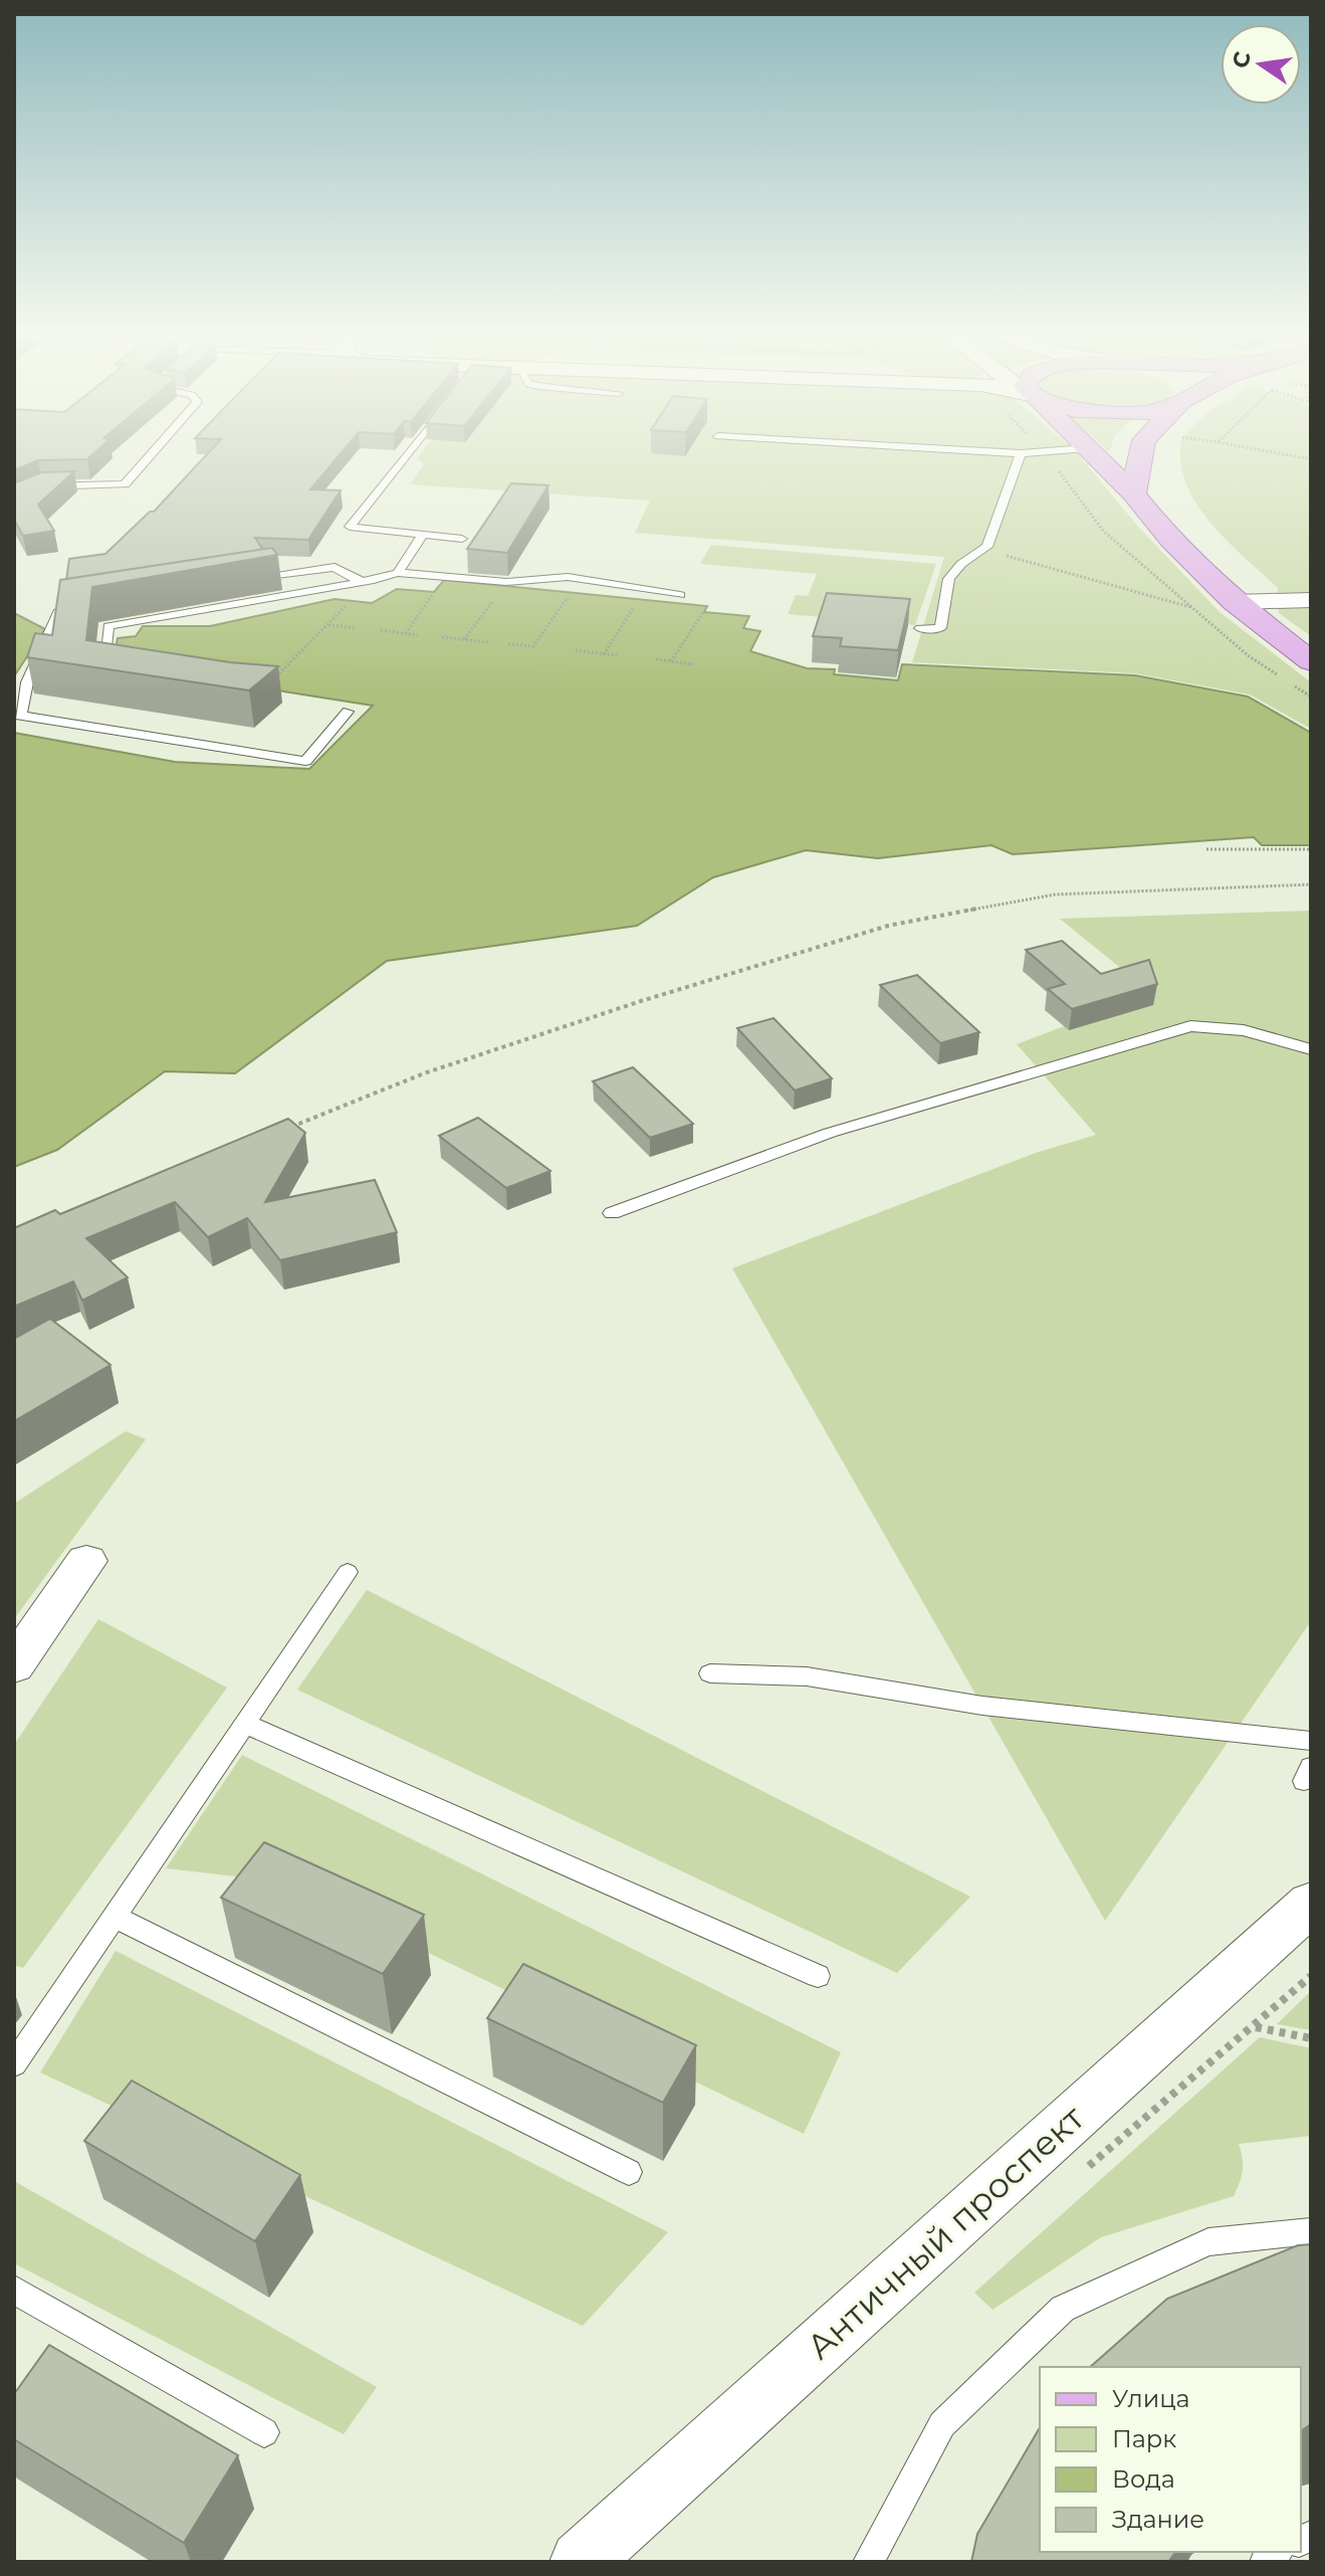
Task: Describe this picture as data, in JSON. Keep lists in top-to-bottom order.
{
  "streets": {
    "street": ["Античный проспект"]
  },
  "legend": [
    "Улица",
    "Парк",
    "Вода",
    "Здание"
  ],
  "north": "left"
}
